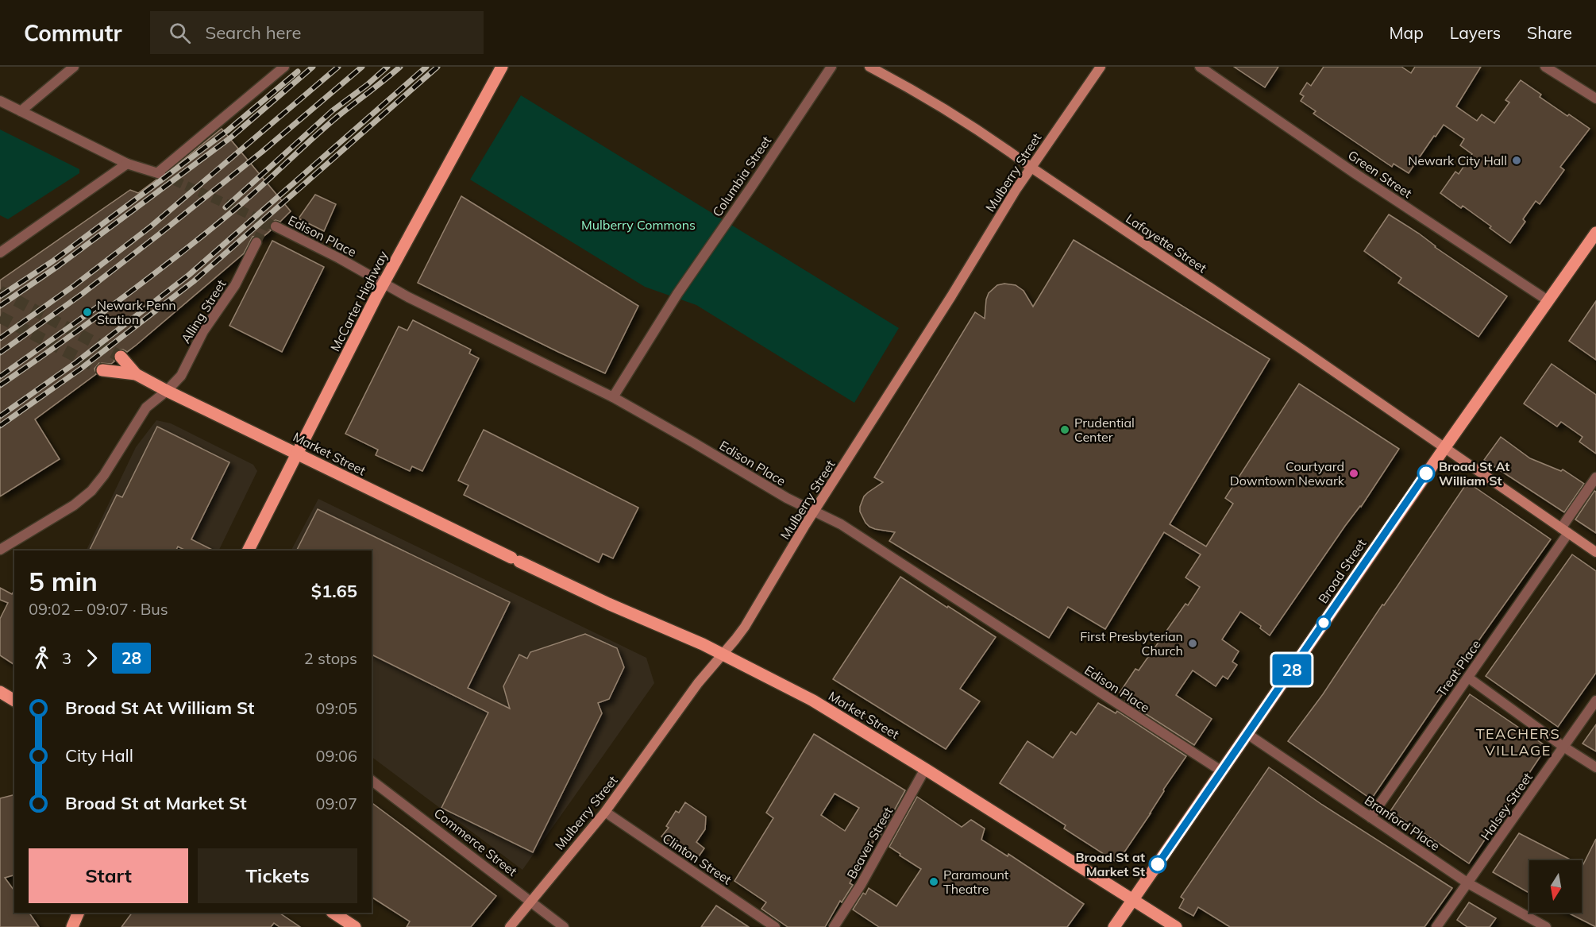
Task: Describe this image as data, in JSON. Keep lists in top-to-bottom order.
{
  "streets": {
    "main road": ["McCarter Highway", "Market Street", "Broad Street"],
    "street": [
      "Mulberry Street",
      "Green Street",
      "Columbia Street",
      "Edison Place",
      "Lafayette Street",
      "Alling Street",
      "Treat Place",
      "Halsey Street",
      "Branford Place",
      "Commerce Street",
      "Beaver Street",
      "Clinton Street"
    ]
  },
  "crossings": [
    ["Mulberry Street", "Edison Place"],
    ["Mulberry Street", "Lafayette Street"],
    ["Mulberry Street", "Market Street"],
    ["Mulberry Street", "Commerce Street"],
    ["Mulberry Street", "Clinton Street"],
    ["Green Street", "Broad Street"],
    ["Columbia Street", "Edison Place"],
    ["Edison Place", "McCarter Highway"],
    ["Edison Place", "Broad Street"],
    ["Lafayette Street", "Broad Street"],
    ["Lafayette Street", "Treat Place"],
    ["McCarter Highway", "Market Street"],
    ["Alling Street", "Market Street"],
    ["Market Street", "Broad Street"],
    ["Market Street", "Beaver Street"],
    ["Broad Street", "Branford Place"],
    ["Treat Place", "Branford Place"],
    ["Halsey Street", "Branford Place"]
  ],
  "districts": ["TEACHERS VILLAGE"],
  "parks": ["Mulberry Commons"],
  "places": [
    "Newark City Hall",
    "Newark Penn Station",
    "Prudential Center",
    "Courtyard Downtown Newark",
    "Broad St At William St",
    "First Presbyterian Church",
    "Broad St at Market St",
    "Paramount Theatre"
  ],
  "lines": ["bus line 28"],
  "north": "bottom",
  "page": {
    "header": "Commutr",
    "search": "Search here",
    "nav": ["Map", "Layers", "Share"],
    "on_map": "28",
    "heading": ["5 min", "09:02 – 09:07 · Bus", "$1.65"],
    "legs": ["3", "28", "2 stops"],
    "list": [
      {
        "name": "Broad St At William St",
        "value": "09:05"
      },
      {
        "name": "City Hall",
        "value": "09:06"
      },
      {
        "name": "Broad St at Market St",
        "value": "09:07"
      }
    ],
    "buttons": ["Start", "Tickets"]
  }
}
